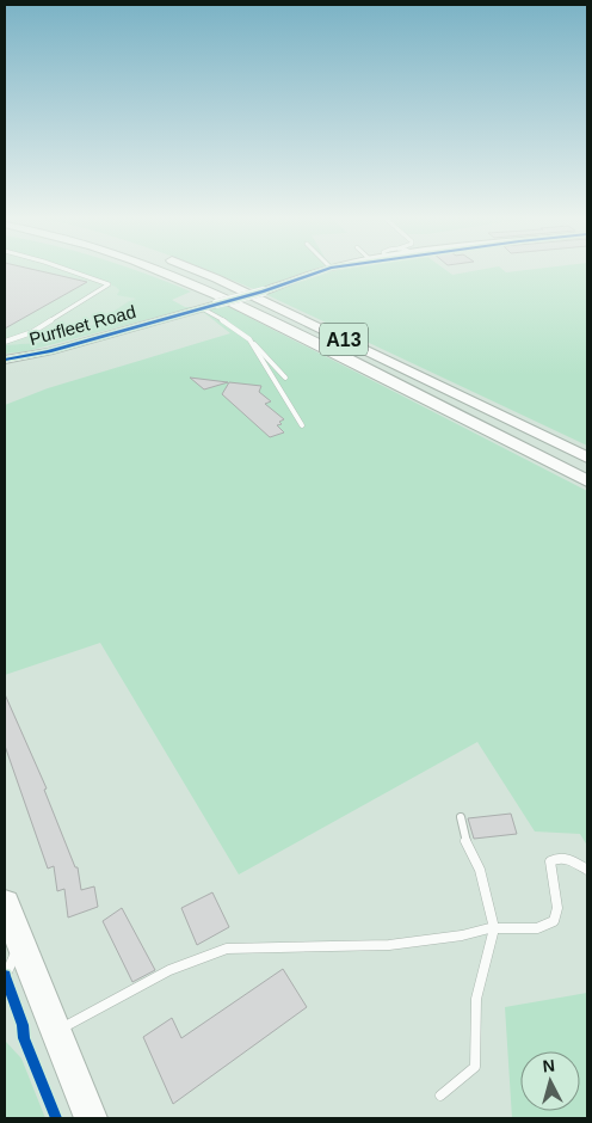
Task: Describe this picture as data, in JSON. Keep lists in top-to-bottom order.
{
  "streets": {
    "main road": ["A13"],
    "street": ["Purfleet Road"]
  },
  "north": "top"
}
